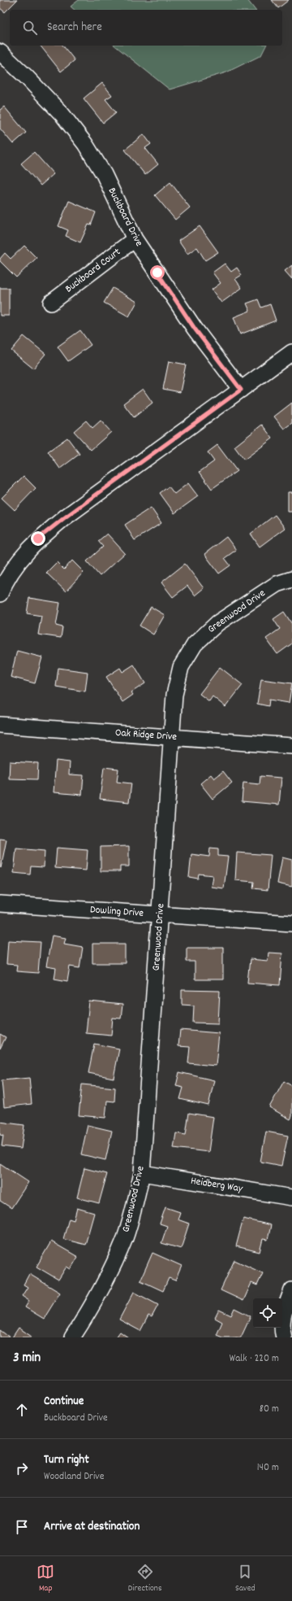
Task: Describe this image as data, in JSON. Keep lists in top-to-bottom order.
{
  "streets": {
    "street": [
      "Buckboard Drive",
      "Buckboard Court",
      "Greenwood Drive",
      "Oak Ridge Drive",
      "Dowling Drive",
      "Heidberg Way"
    ]
  },
  "crossings": [
    ["Buckboard Drive", "Buckboard Court"],
    ["Greenwood Drive", "Oak Ridge Drive"],
    ["Greenwood Drive", "Dowling Drive"],
    ["Greenwood Drive", "Heidberg Way"]
  ],
  "page": {
    "search": "Search here",
    "heading": ["3 min", "Walk · 220 m"],
    "list": [
      ["Continue", "Buckboard Drive", "80 m"],
      ["Turn right", "Woodland Drive", "140 m"],
      "Arrive at destination"
    ],
    "nav": ["Map", "Directions", "Saved"]
  }
}
